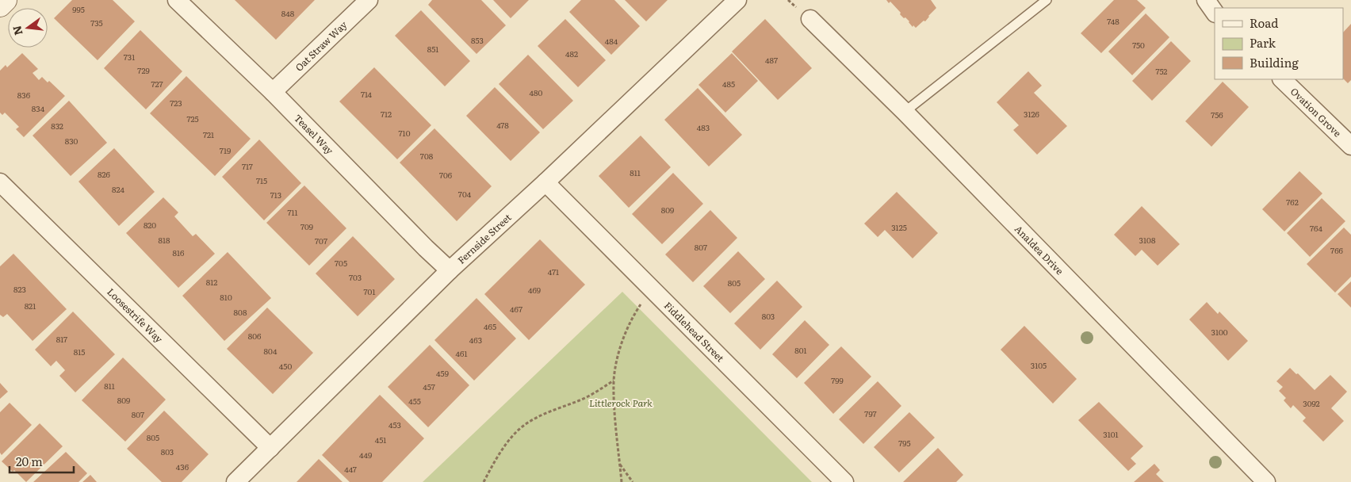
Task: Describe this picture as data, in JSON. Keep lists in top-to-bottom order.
{
  "streets": {
    "street": [
      "Oat Straw Way",
      "Ovation Grove",
      "Teasel Way",
      "Fernside Street",
      "Analdea Drive",
      "Loosestrife Way",
      "Fiddlehead Street"
    ]
  },
  "crossings": [
    ["Oat Straw Way", "Teasel Way"],
    ["Teasel Way", "Fernside Street"],
    ["Fernside Street", "Loosestrife Way"],
    ["Fernside Street", "Fiddlehead Street"]
  ],
  "parks": ["Littlerock Park"],
  "house_numbers": [
    "995",
    "848",
    "748",
    "735",
    "853",
    "484",
    "750",
    "851",
    "482",
    "731",
    "487",
    "729",
    "752",
    "727",
    "485",
    "480",
    "714",
    "836",
    "723",
    "834",
    "712",
    "3126",
    "756",
    "725",
    "478",
    "832",
    "483",
    "710",
    "721",
    "830",
    "719",
    "708",
    "717",
    "811",
    "826",
    "706",
    "715",
    "824",
    "704",
    "713",
    "762",
    "809",
    "711",
    "820",
    "709",
    "3125",
    "764",
    "818",
    "3108",
    "707",
    "807",
    "766",
    "816",
    "705",
    "471",
    "703",
    "812",
    "805",
    "823",
    "469",
    "701",
    "810",
    "821",
    "467",
    "808",
    "803",
    "465",
    "3100",
    "806",
    "817",
    "463",
    "801",
    "804",
    "815",
    "461",
    "3105",
    "450",
    "459",
    "799",
    "811",
    "457",
    "809",
    "455",
    "3092",
    "797",
    "807",
    "453",
    "3101",
    "805",
    "451",
    "795",
    "803",
    "449",
    "436",
    "447"
  ],
  "legend": ["Road", "Park", "Building"],
  "scale_bar": "20 m",
  "north": "left"
}
